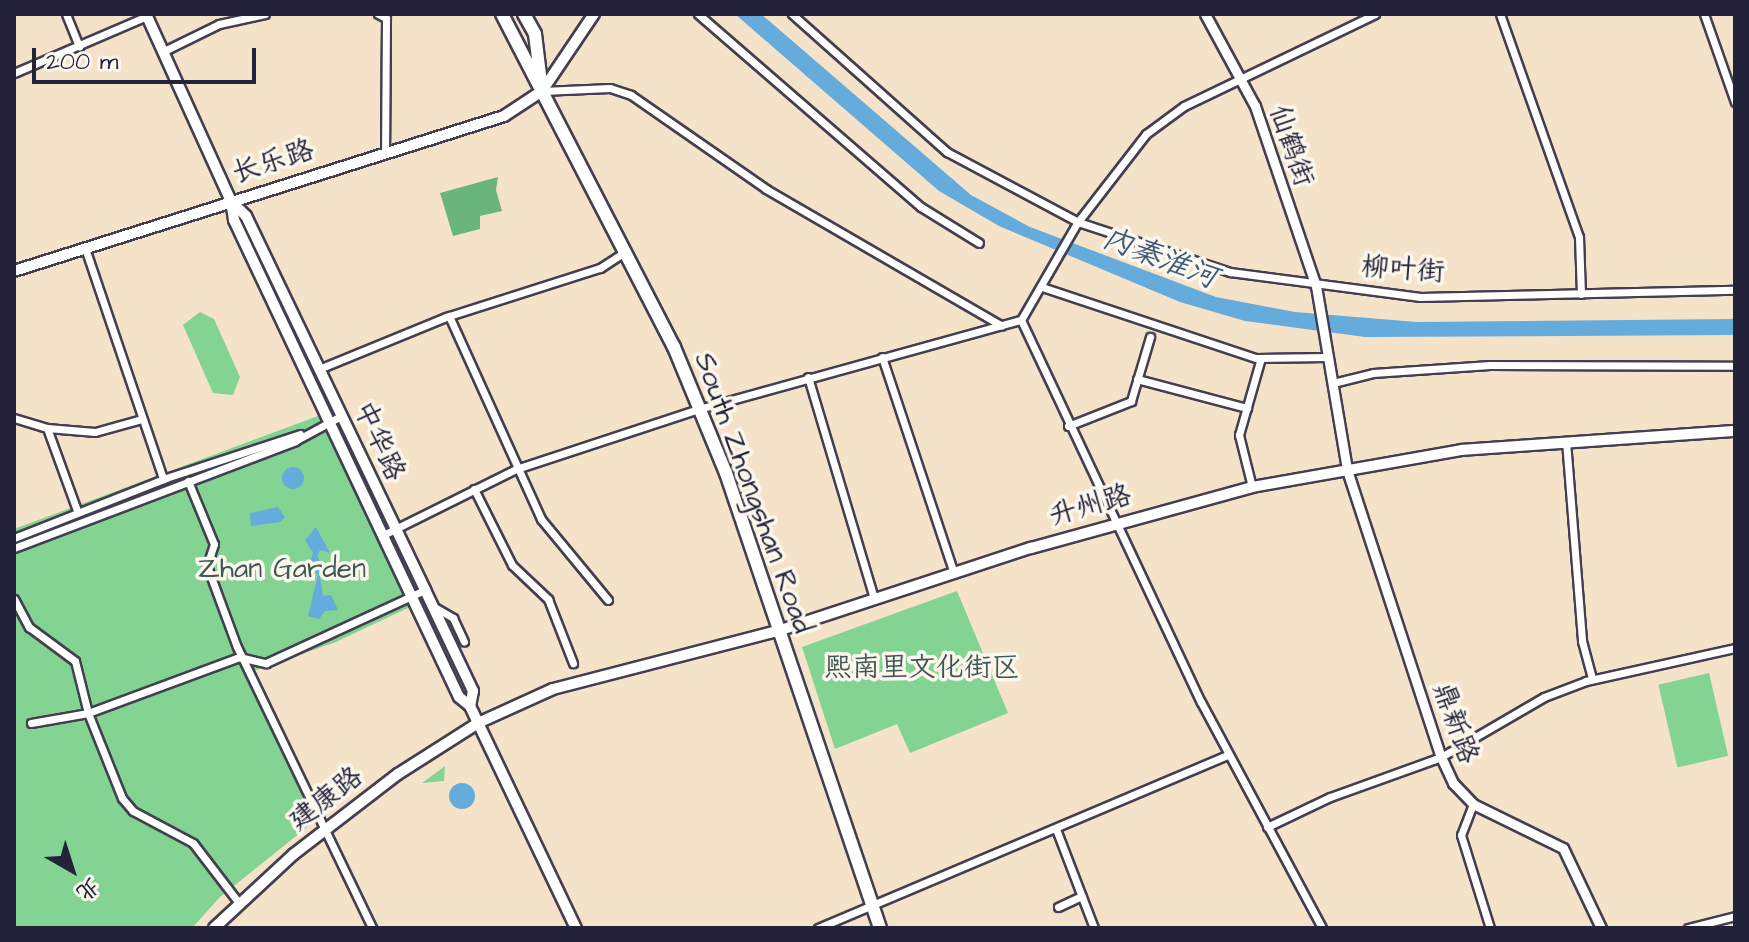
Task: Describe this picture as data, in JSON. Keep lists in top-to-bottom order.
{
  "streets": {
    "main road": [
      "长乐路",
      "中华路",
      "South Zhongshan Road",
      "升州路",
      "建康路"
    ],
    "street": ["仙鹤街", "柳叶街", "鼎新路"]
  },
  "crossings": [
    ["仙鹤街", "柳叶街"],
    ["长乐路", "中华路"],
    ["长乐路", "South Zhongshan Road"],
    ["中华路", "升州路"],
    ["中华路", "建康路"],
    ["South Zhongshan Road", "升州路"],
    ["升州路", "鼎新路"],
    ["升州路", "建康路"]
  ],
  "water": ["内秦淮河"],
  "parks": ["Zhan Garden", "熙南里文化街区"],
  "scale_bar": "200 m",
  "north": "bottom right"
}
